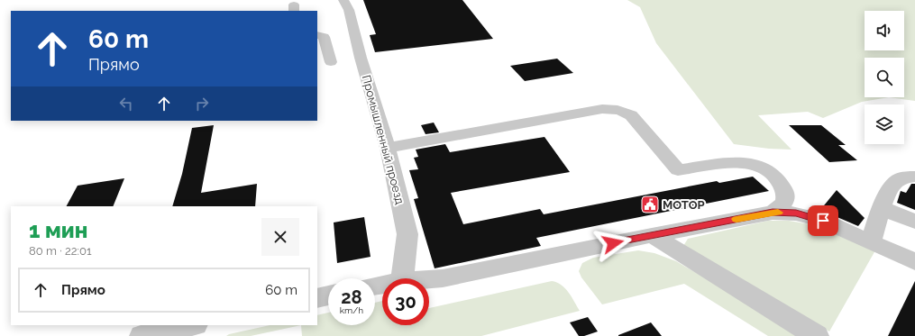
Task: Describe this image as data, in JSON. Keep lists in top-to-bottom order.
{
  "streets": {
    "street": ["Промышленный проезд"]
  },
  "places": {
    "public building": ["МОТОР"]
  },
  "page": {
    "turn": ["60 m", "Прямо"],
    "heading": ["1 мин", "80 m · 22:01"],
    "list": [
      {
        "name": "Прямо",
        "value": "60 m"
      }
    ],
    "speed": "28 km/h",
    "limit": "30"
  }
}
